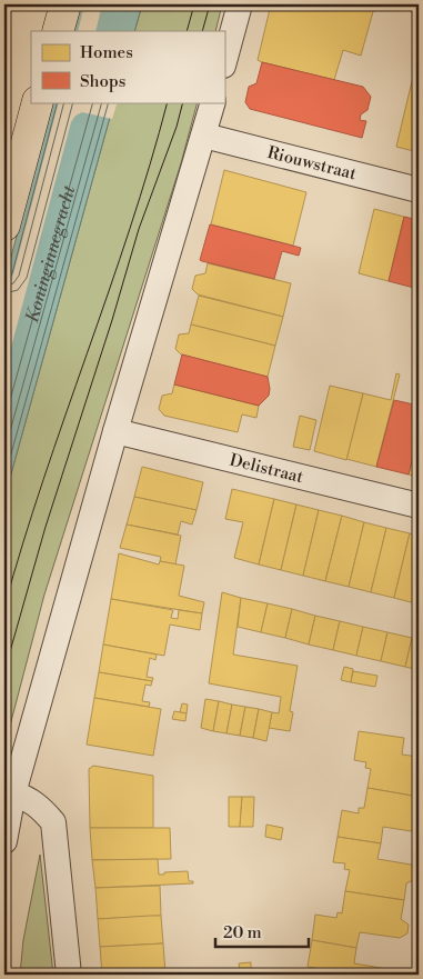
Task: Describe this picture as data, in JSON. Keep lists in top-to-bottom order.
{
  "streets": {
    "street": ["Riouwstraat", "Delistraat"]
  },
  "water": ["Koninginnegracht"],
  "legend": ["Homes", "Shops"],
  "scale_bar": "20 m"
}
